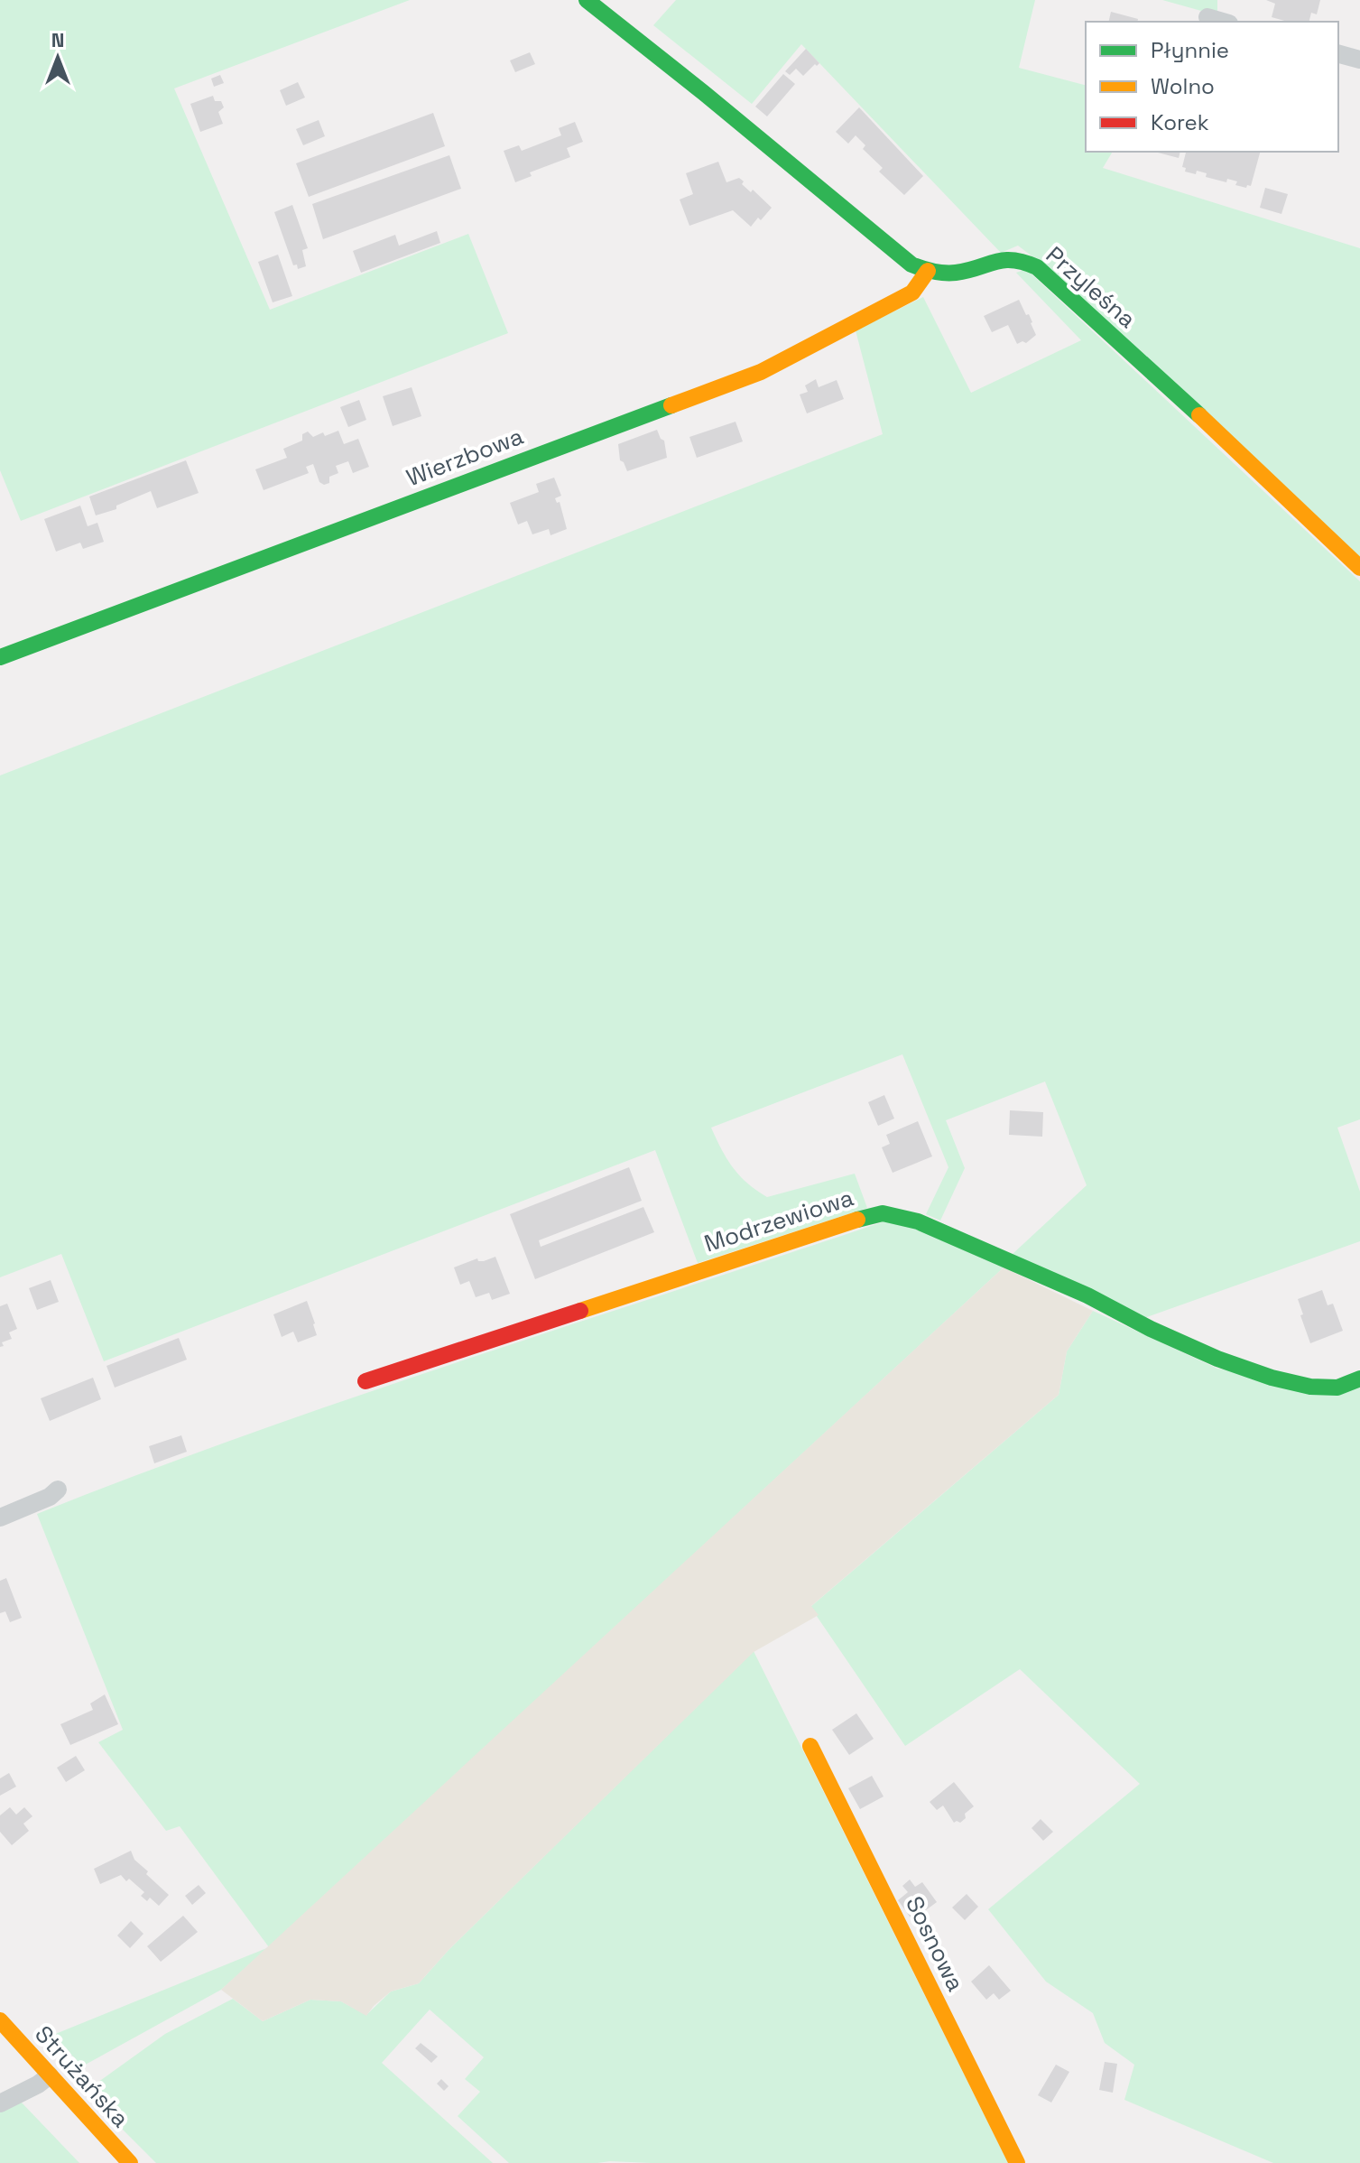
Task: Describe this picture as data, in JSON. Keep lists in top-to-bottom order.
{
  "streets": {
    "street": [
      "Przyleśna",
      "Wierzbowa",
      "Modrzewiowa",
      "Sosnowa",
      "Strużańska"
    ]
  },
  "crossings": [
    ["Przyleśna", "Wierzbowa"]
  ],
  "legend": ["Płynnie", "Wolno", "Korek"],
  "north": "top"
}
